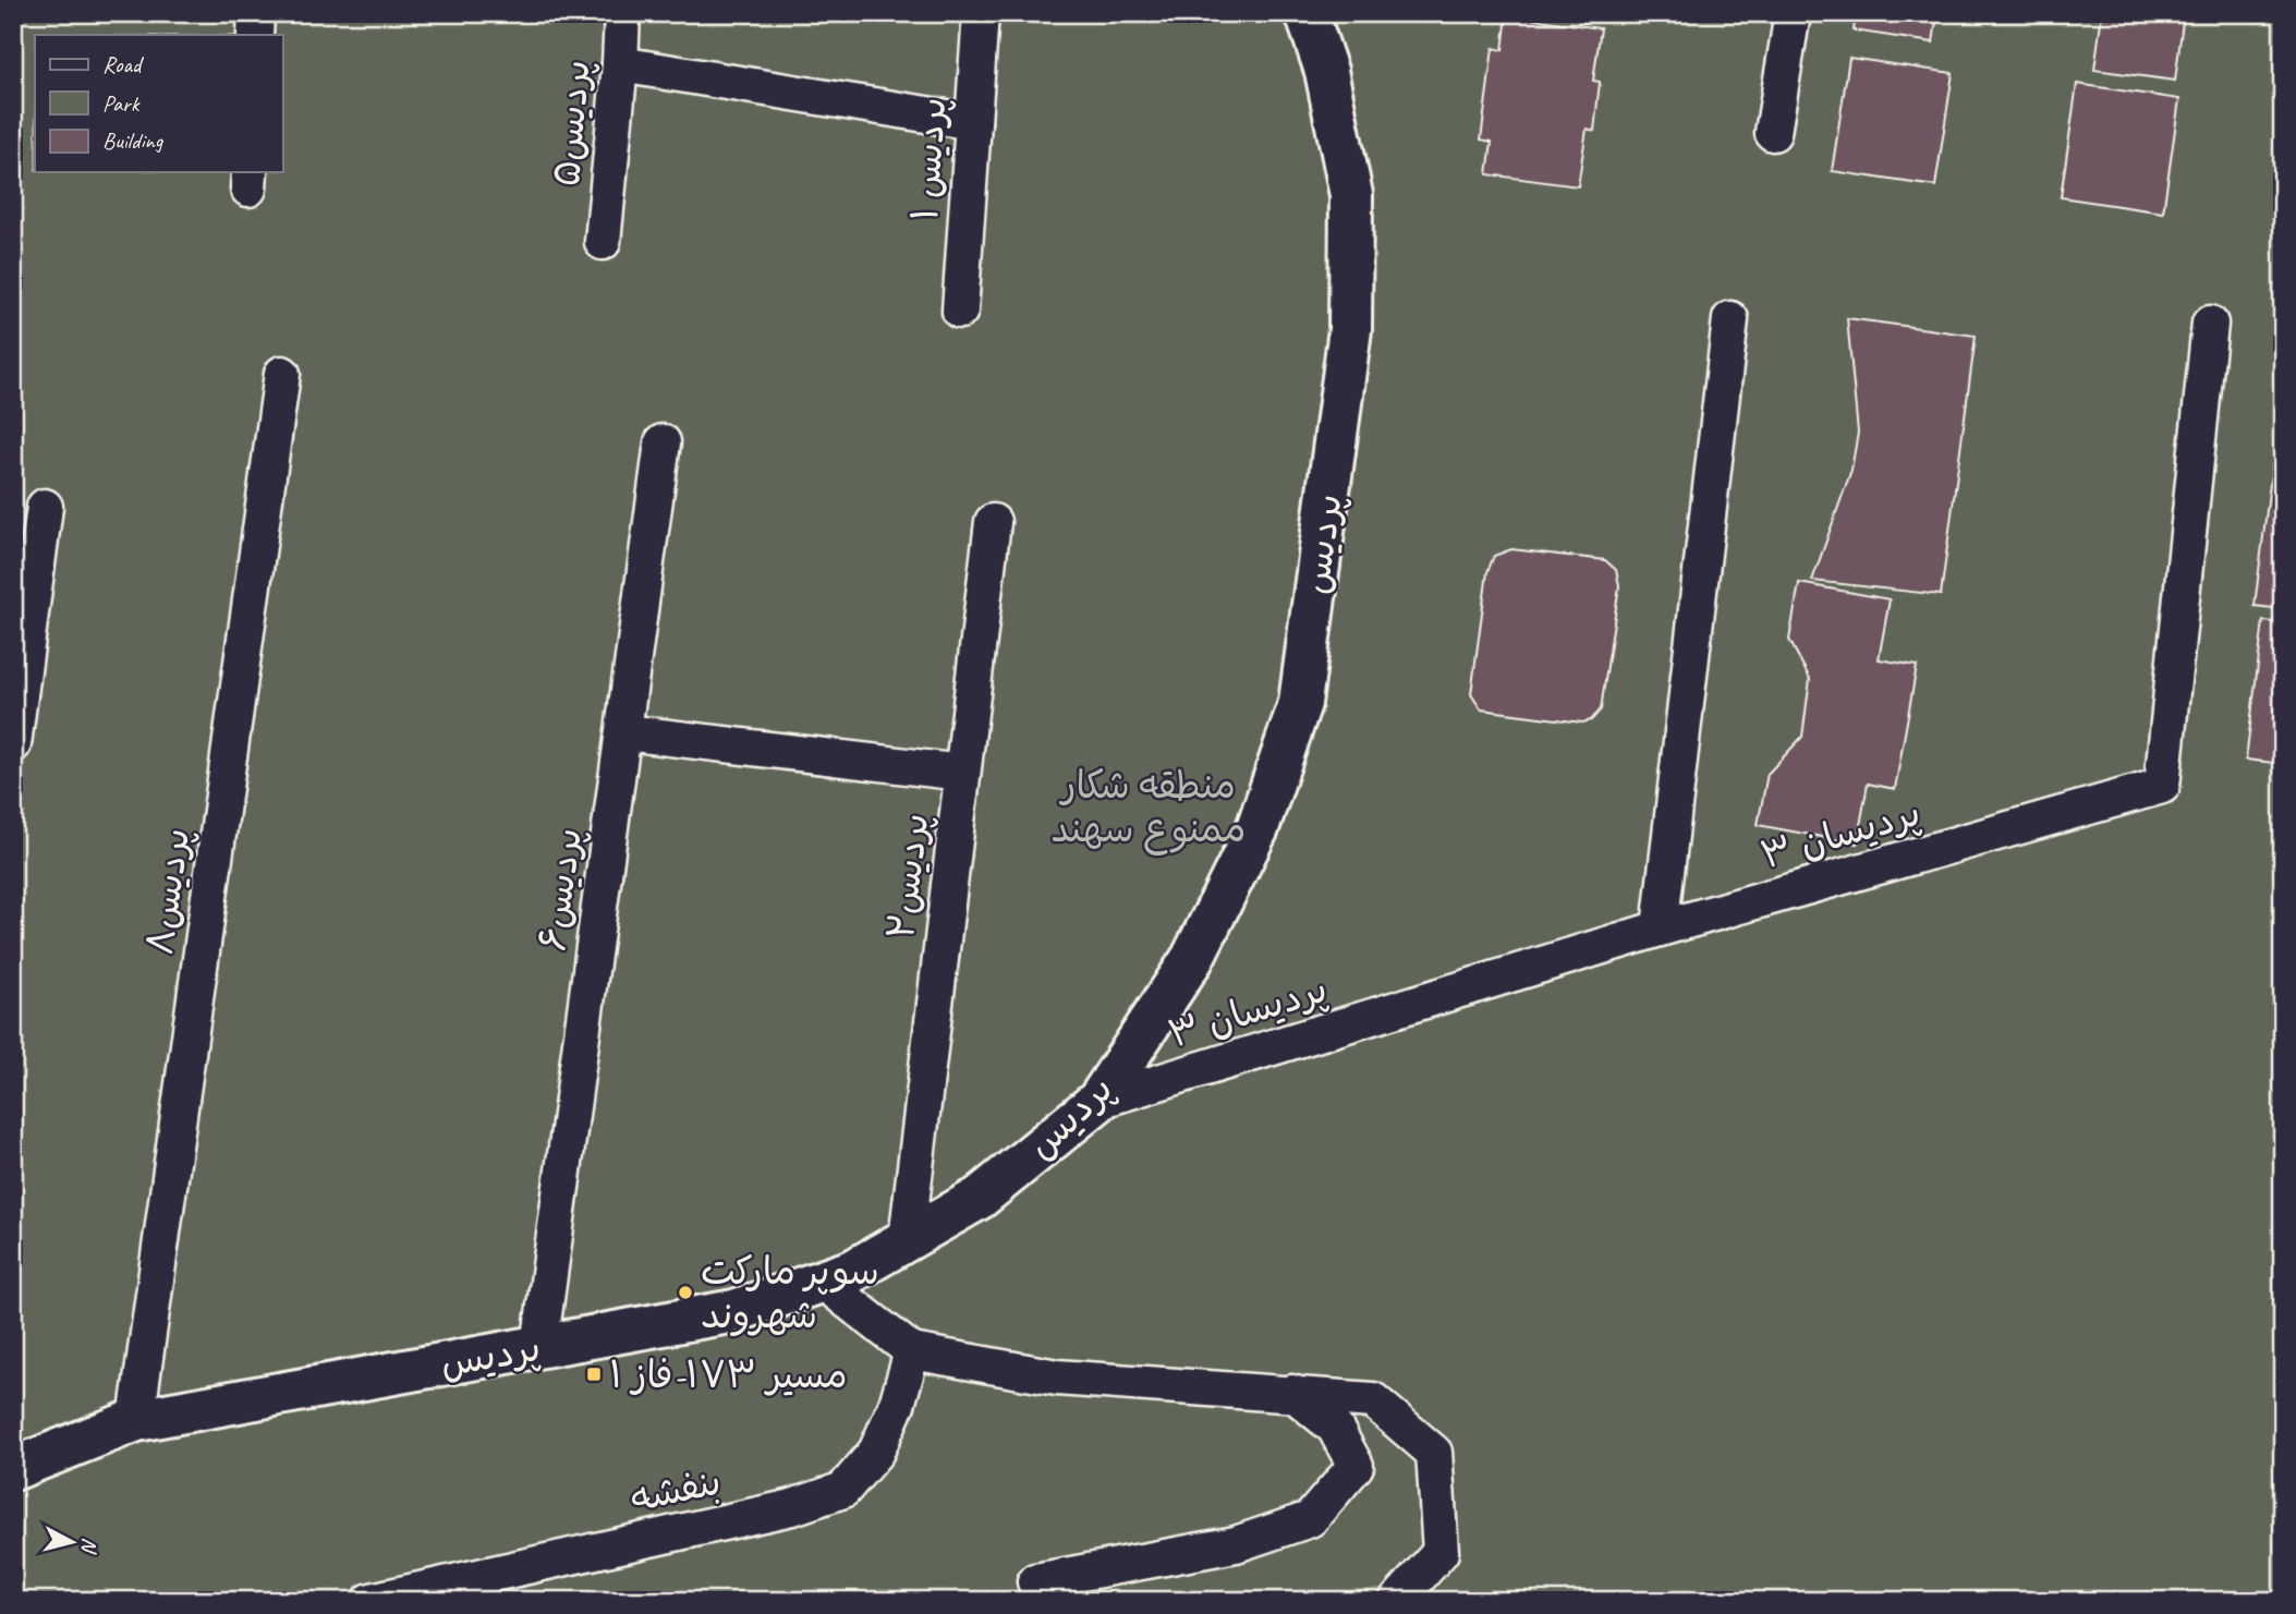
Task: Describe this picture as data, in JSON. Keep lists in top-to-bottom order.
{
  "streets": {
    "street": [
      "پردیس۵",
      "پردیس ۱",
      "پردیس",
      "پردیسان ۳",
      "پردیس۲",
      "پردیس۶",
      "پردیس۸",
      "بنفشه"
    ]
  },
  "crossings": [
    ["پردیس", "پردیسان ۳"],
    ["پردیس", "پردیس۲"],
    ["پردیس", "پردیس۶"],
    ["پردیس", "پردیس۸"]
  ],
  "parks": ["منطقه شکار ممنوع سهند"],
  "places": {
    "other": ["سوپر مارکت شهروند"],
    "transit": ["مسیر ۱۷۳-فاز ۱"]
  },
  "legend": ["Road", "Park", "Building"],
  "north": "right"
}
